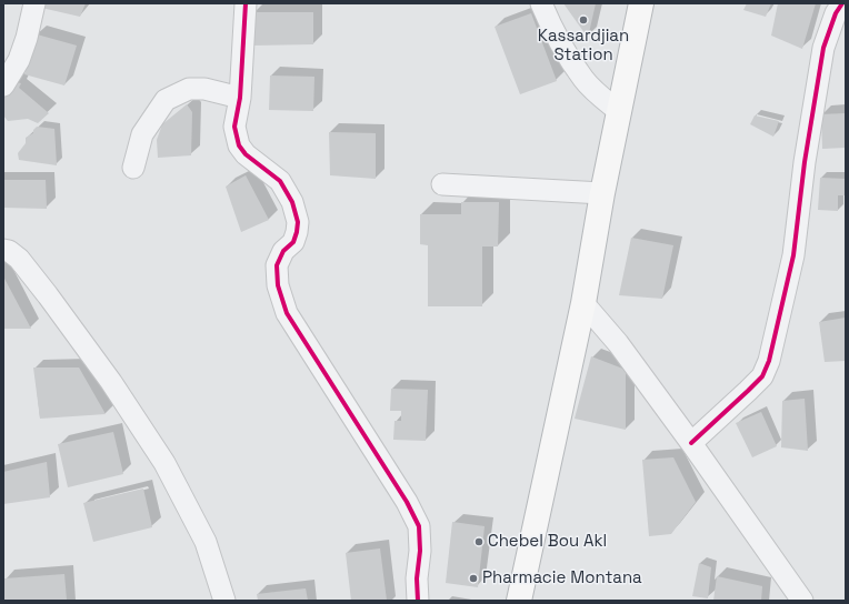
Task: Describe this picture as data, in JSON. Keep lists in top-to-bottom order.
{
  "places": ["Kassardjian Station", "Chebel Bou Akl", "Pharmacie Montana"]
}
